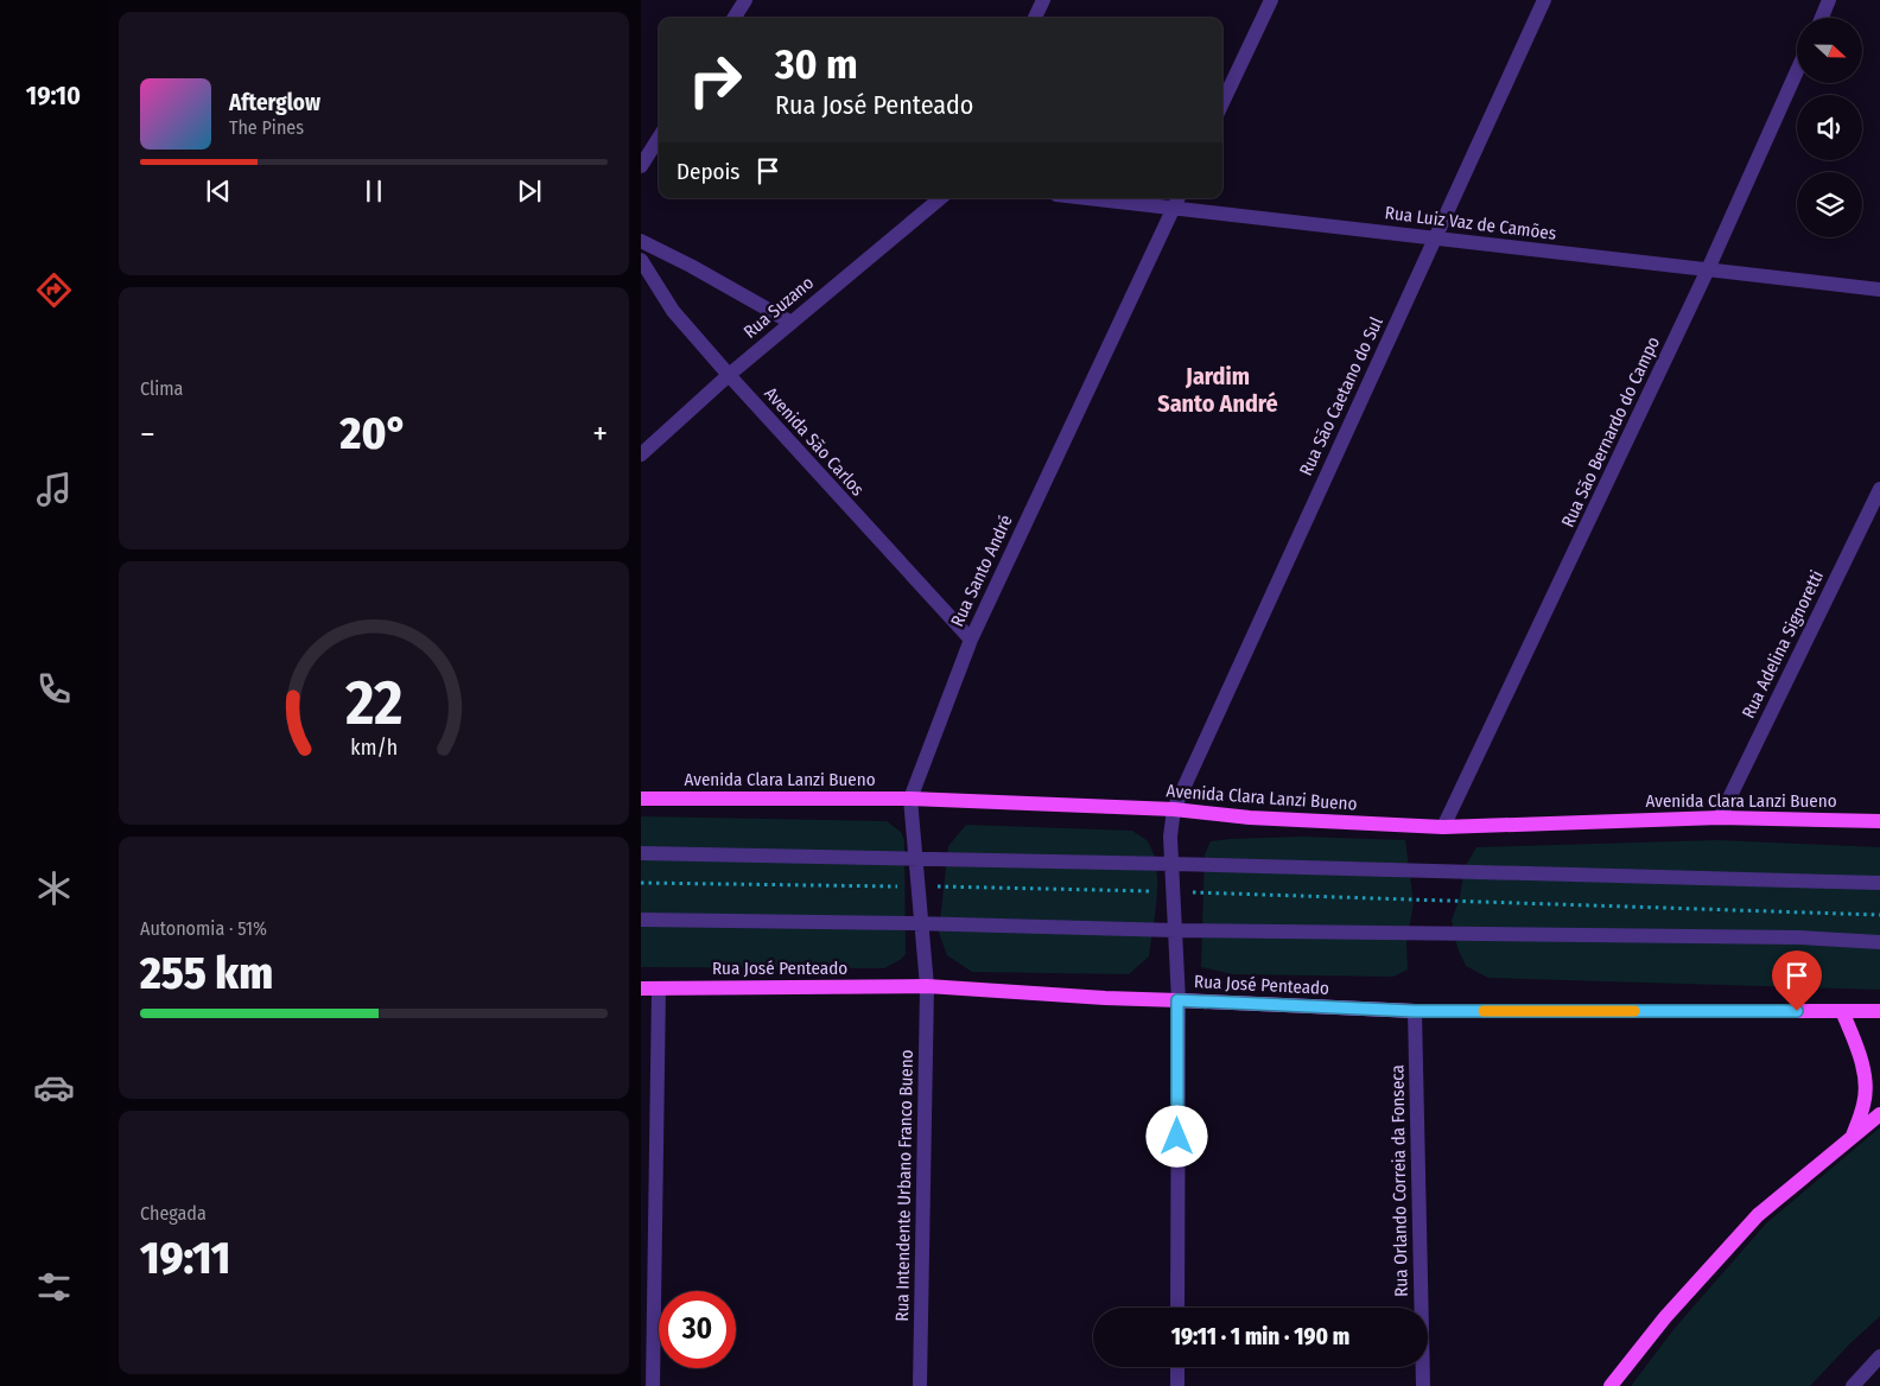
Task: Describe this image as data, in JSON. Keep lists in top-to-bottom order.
{
  "streets": {
    "main road": ["Avenida Clara Lanzi Bueno", "Rua José Penteado"],
    "street": [
      "Rua Luiz Vaz de Camões",
      "Rua Suzano",
      "Rua São Caetano do Sul",
      "Rua São Bernardo do Campo",
      "Avenida São Carlos",
      "Rua Santo André",
      "Rua Adelina Signoretti",
      "Rua Orlando Correia da Fonseca",
      "Rua Intendente Urbano Franco Bueno"
    ]
  },
  "crossings": [
    ["Rua Luiz Vaz de Camões", "Rua São Caetano do Sul"],
    ["Rua Luiz Vaz de Camões", "Rua São Bernardo do Campo"],
    ["Rua Luiz Vaz de Camões", "Rua Santo André"],
    ["Rua Suzano", "Avenida São Carlos"],
    ["Rua São Caetano do Sul", "Avenida Clara Lanzi Bueno"],
    ["Rua São Caetano do Sul", "Rua José Penteado"],
    ["Rua São Bernardo do Campo", "Avenida Clara Lanzi Bueno"],
    ["Avenida São Carlos", "Rua Santo André"],
    ["Rua Santo André", "Avenida Clara Lanzi Bueno"],
    ["Rua Santo André", "Rua José Penteado"],
    ["Rua Santo André", "Rua Intendente Urbano Franco Bueno"],
    ["Rua Adelina Signoretti", "Avenida Clara Lanzi Bueno"],
    ["Rua José Penteado", "Rua Orlando Correia da Fonseca"],
    ["Rua José Penteado", "Rua Intendente Urbano Franco Bueno"]
  ],
  "districts": ["Jardim Santo André"],
  "north": "right",
  "page": {
    "tabs": "19:10",
    "turn": ["30 m", "Rua José Penteado"],
    "song": ["Afterglow", "The Pines"],
    "then": "Depois",
    "tile": [
      "Clima",
      ["Autonomia · 51%", "255 km"],
      ["Chegada", "19:11"]
    ],
    "heat": ["−", "20°", "+"],
    "limit": "30",
    "trip": "19:11 · 1 min · 190 m",
    "gauge": ["22", "km/h"]
  }
}
